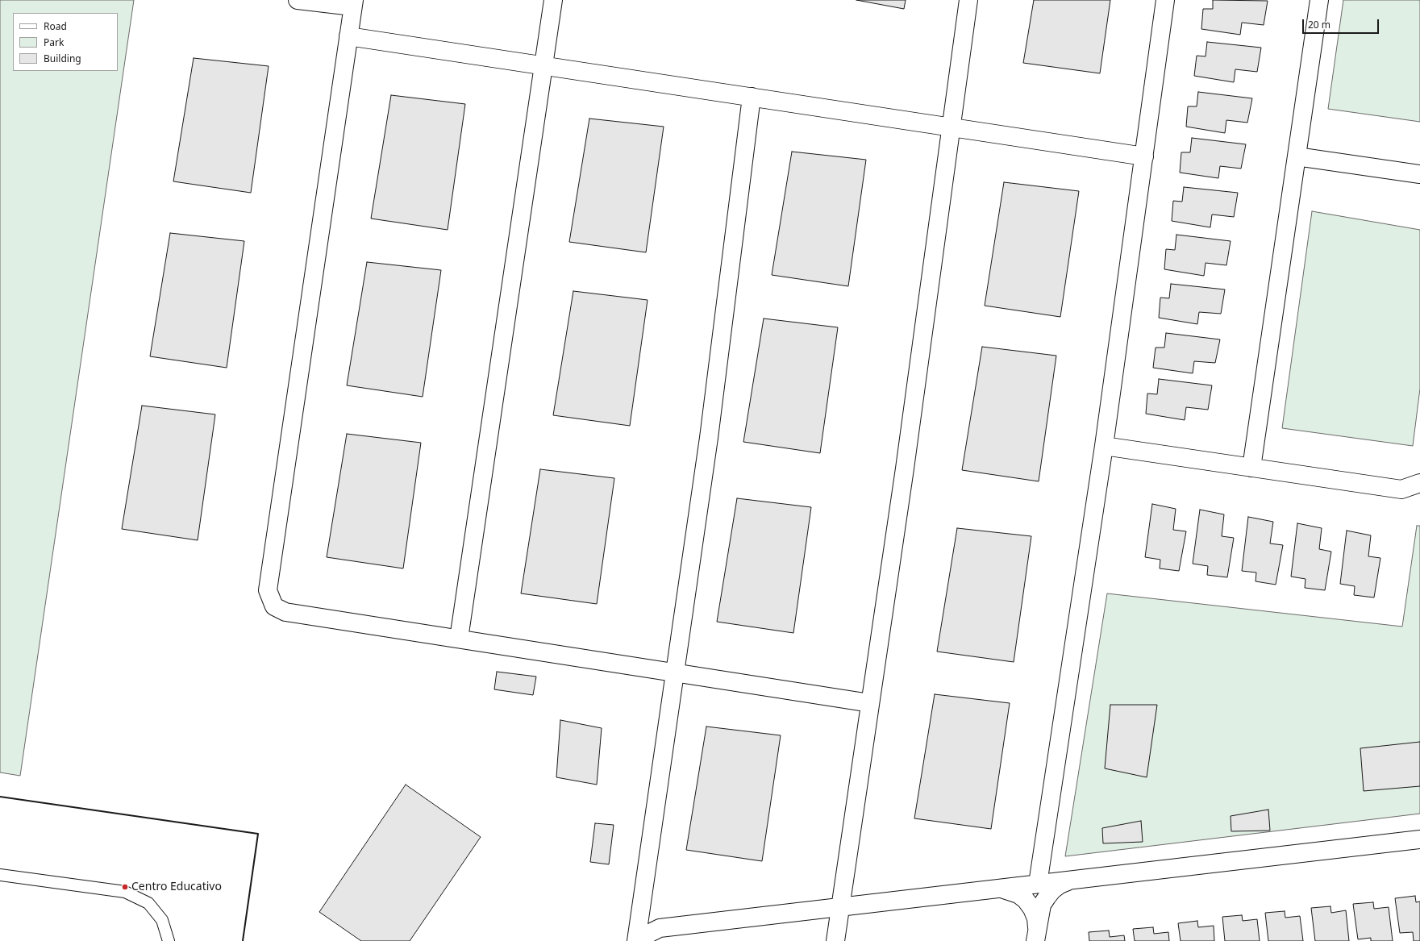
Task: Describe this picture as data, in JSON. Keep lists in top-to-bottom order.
{
  "places": ["Centro Educativo"],
  "legend": ["Road", "Park", "Building"],
  "scale_bar": "20 m"
}
